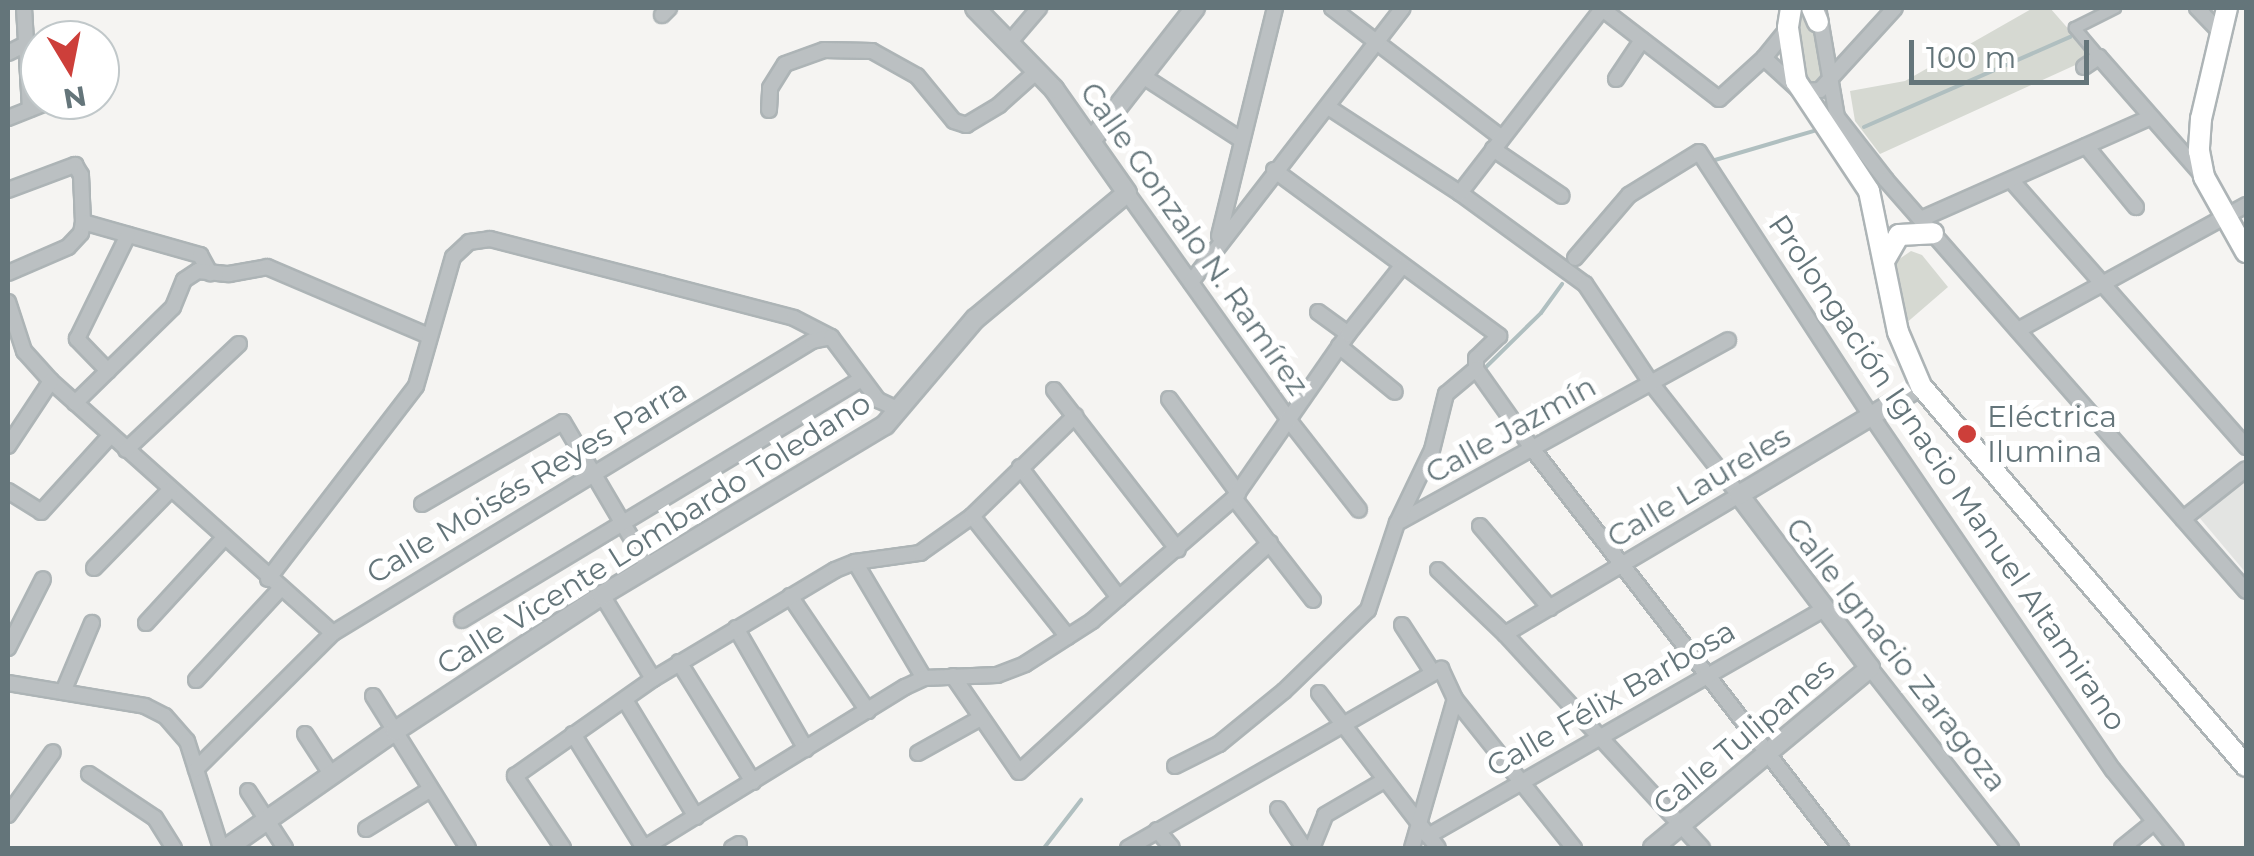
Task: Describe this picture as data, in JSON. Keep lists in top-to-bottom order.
{
  "streets": {
    "street": [
      "Calle Gonzalo N. Ramírez",
      "Calle Jazmín",
      "Prolongación Ignacio Manuel Altamirano",
      "Calle Moisés Reyes Parra",
      "Calle Laureles",
      "Calle Vicente Lombardo Toledano",
      "Calle Ignacio Zaragoza",
      "Calle Félix Barbosa",
      "Calle Tulipanes"
    ]
  },
  "crossings": [
    ["Calle Gonzalo N. Ramírez", "Calle Vicente Lombardo Toledano"],
    ["Prolongación Ignacio Manuel Altamirano", "Calle Laureles"],
    ["Calle Laureles", "Calle Ignacio Zaragoza"],
    ["Calle Ignacio Zaragoza", "Calle Félix Barbosa"],
    ["Calle Ignacio Zaragoza", "Calle Tulipanes"]
  ],
  "places": ["Eléctrica Ilumina"],
  "scale_bar": "100 m",
  "north": "bottom"
}
